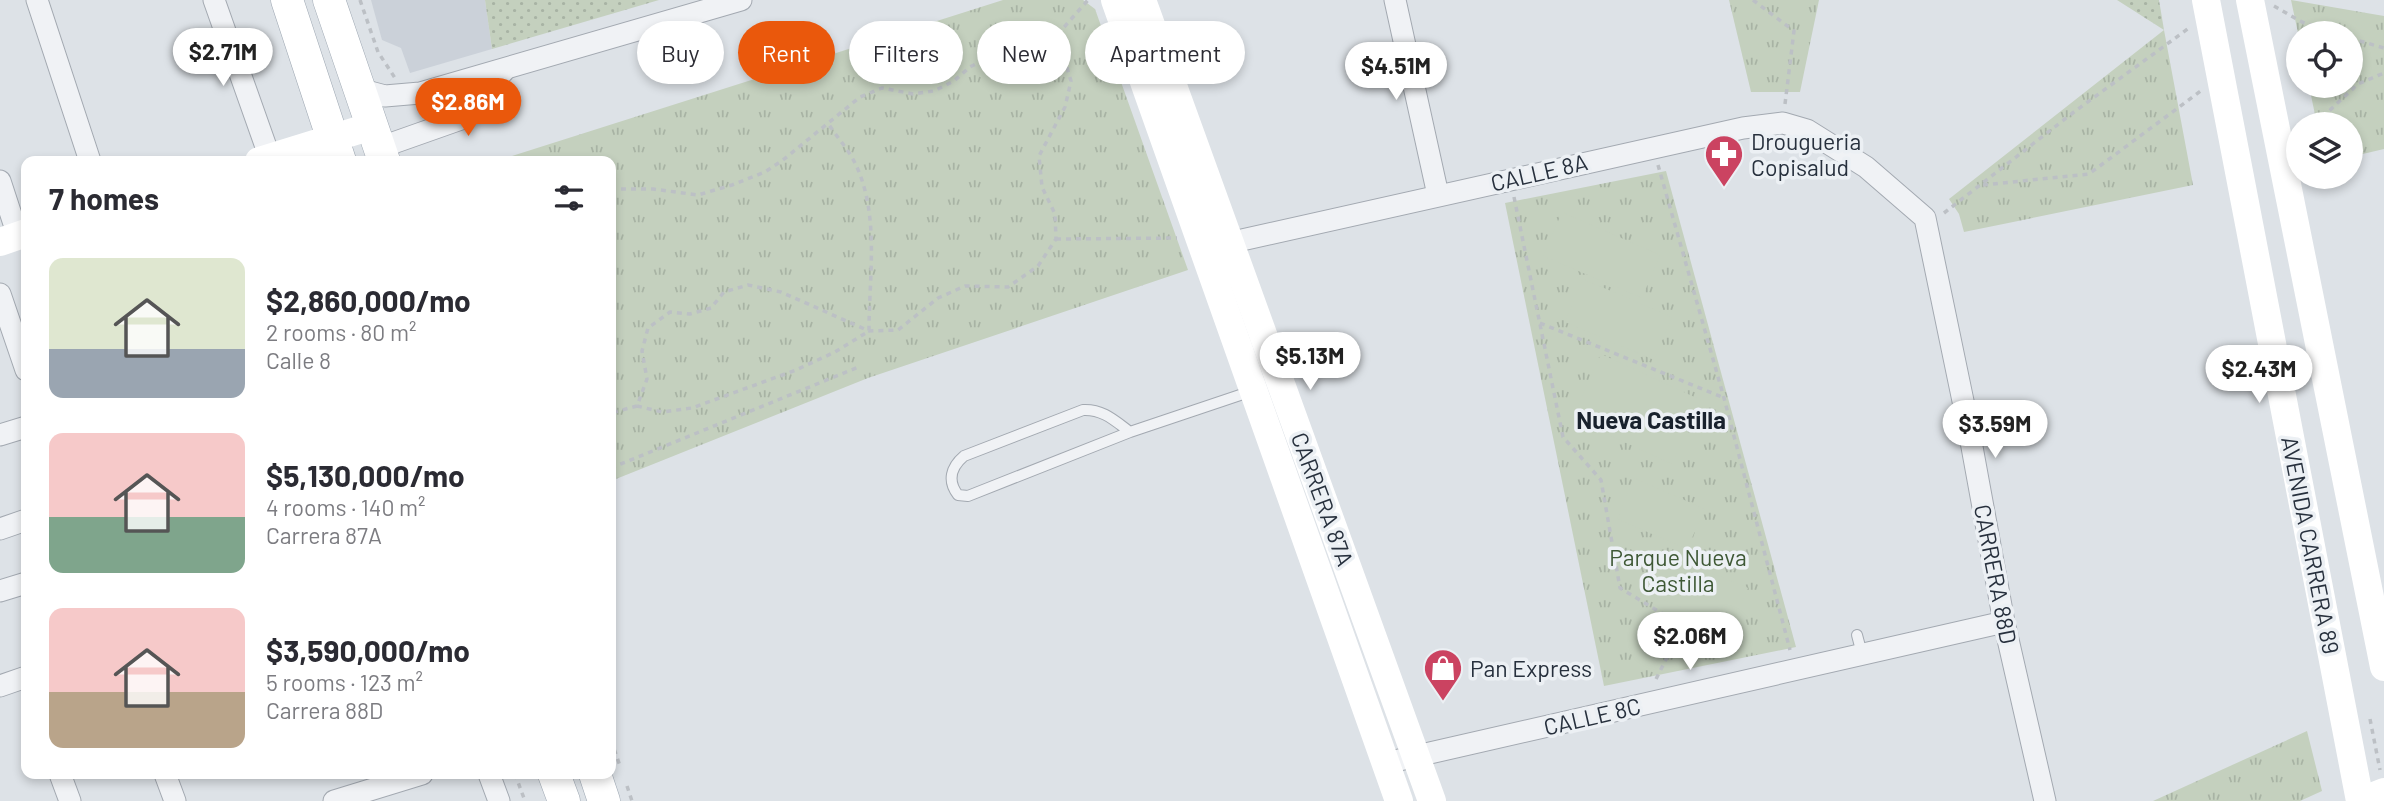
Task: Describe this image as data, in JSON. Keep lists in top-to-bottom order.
{
  "streets": {
    "street": [
      "CALLE 8A",
      "CARRERA 87A",
      "AVENIDA CARRERA 89",
      "CARRERA 88D",
      "CALLE 8C"
    ]
  },
  "crossings": [
    ["CALLE 8A", "CARRERA 87A"],
    ["CALLE 8A", "CARRERA 88D"],
    ["CARRERA 87A", "CALLE 8C"],
    ["CARRERA 88D", "CALLE 8C"]
  ],
  "districts": ["Nueva Castilla"],
  "parks": ["Parque Nueva Castilla"],
  "places": {
    "pharmacy": ["Drougueria Copisalud"],
    "shop": ["Pan Express"]
  },
  "page": {
    "chip": [
      "Buy",
      "Rent",
      "Filters",
      "New",
      "Apartment"
    ],
    "price": [
      "$2.71M",
      "$4.51M",
      "$2.86M",
      "$5.13M",
      "$2.43M",
      "$3.59M",
      "$2.06M"
    ],
    "heading": "7 homes",
    "list": [
      {
        "name": "$2,860,000/mo",
        "note": "2 rooms · 80 m² · Calle 8"
      },
      {
        "name": "$5,130,000/mo",
        "note": "4 rooms · 140 m² · Carrera 87A"
      },
      {
        "name": "$3,590,000/mo",
        "note": "5 rooms · 123 m² · Carrera 88D"
      }
    ]
  }
}
